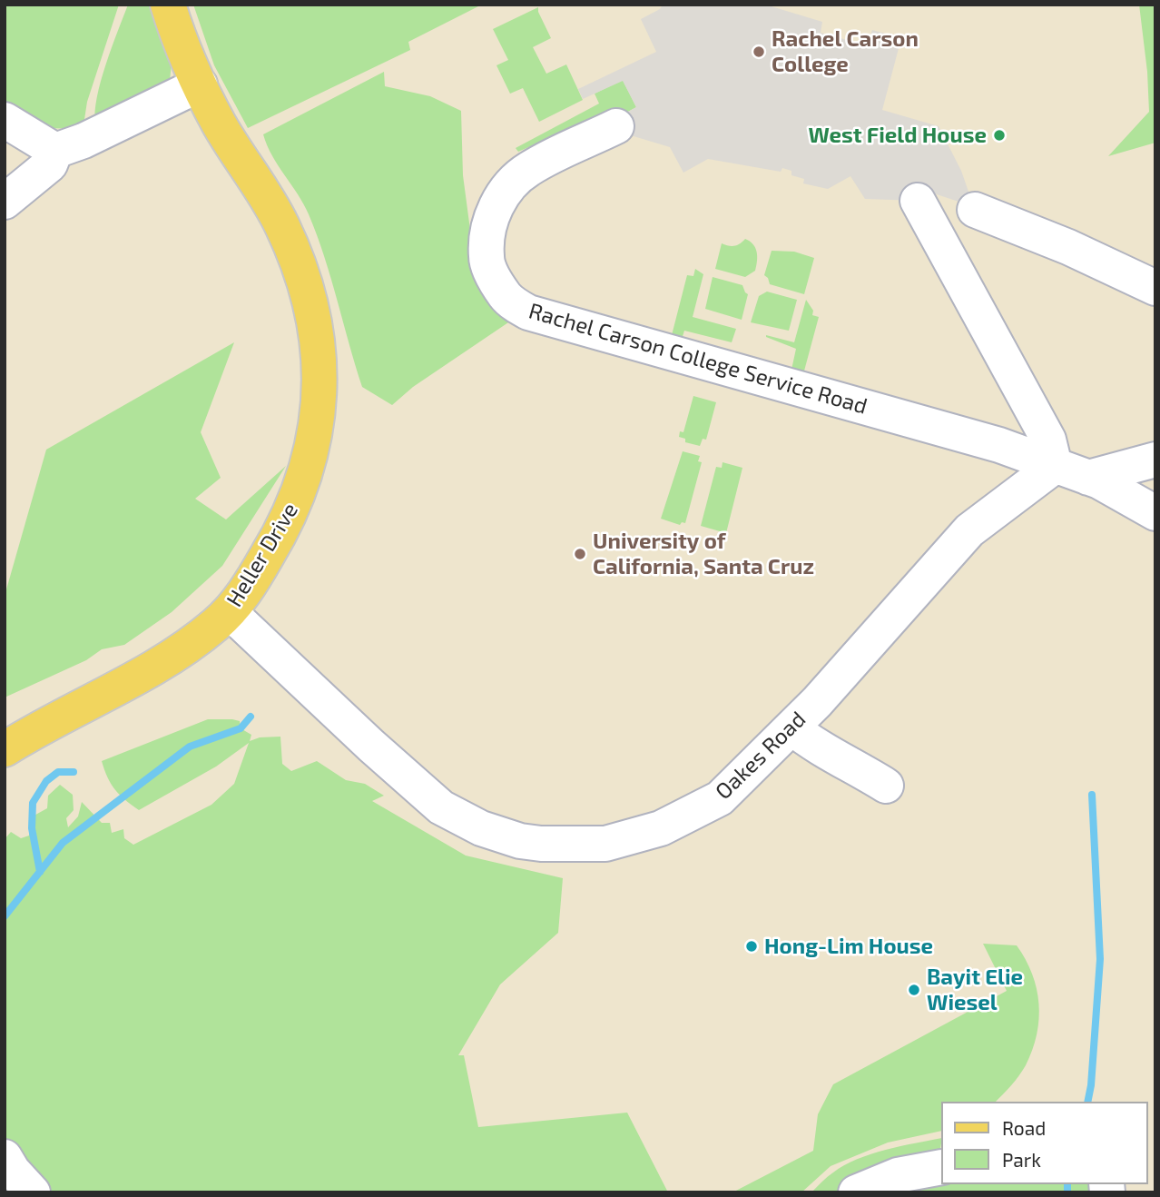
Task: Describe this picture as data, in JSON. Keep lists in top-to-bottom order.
{
  "streets": {
    "main road": ["Heller Drive"],
    "street": ["Rachel Carson College Service Road", "Oakes Road"]
  },
  "crossings": [
    ["Rachel Carson College Service Road", "Oakes Road"],
    ["Heller Drive", "Oakes Road"]
  ],
  "places": [
    "Rachel Carson College",
    "West Field House",
    "University of California, Santa Cruz",
    "Hong-Lim House",
    "Bayit Elie Wiesel"
  ],
  "legend": ["Road", "Park"]
}
